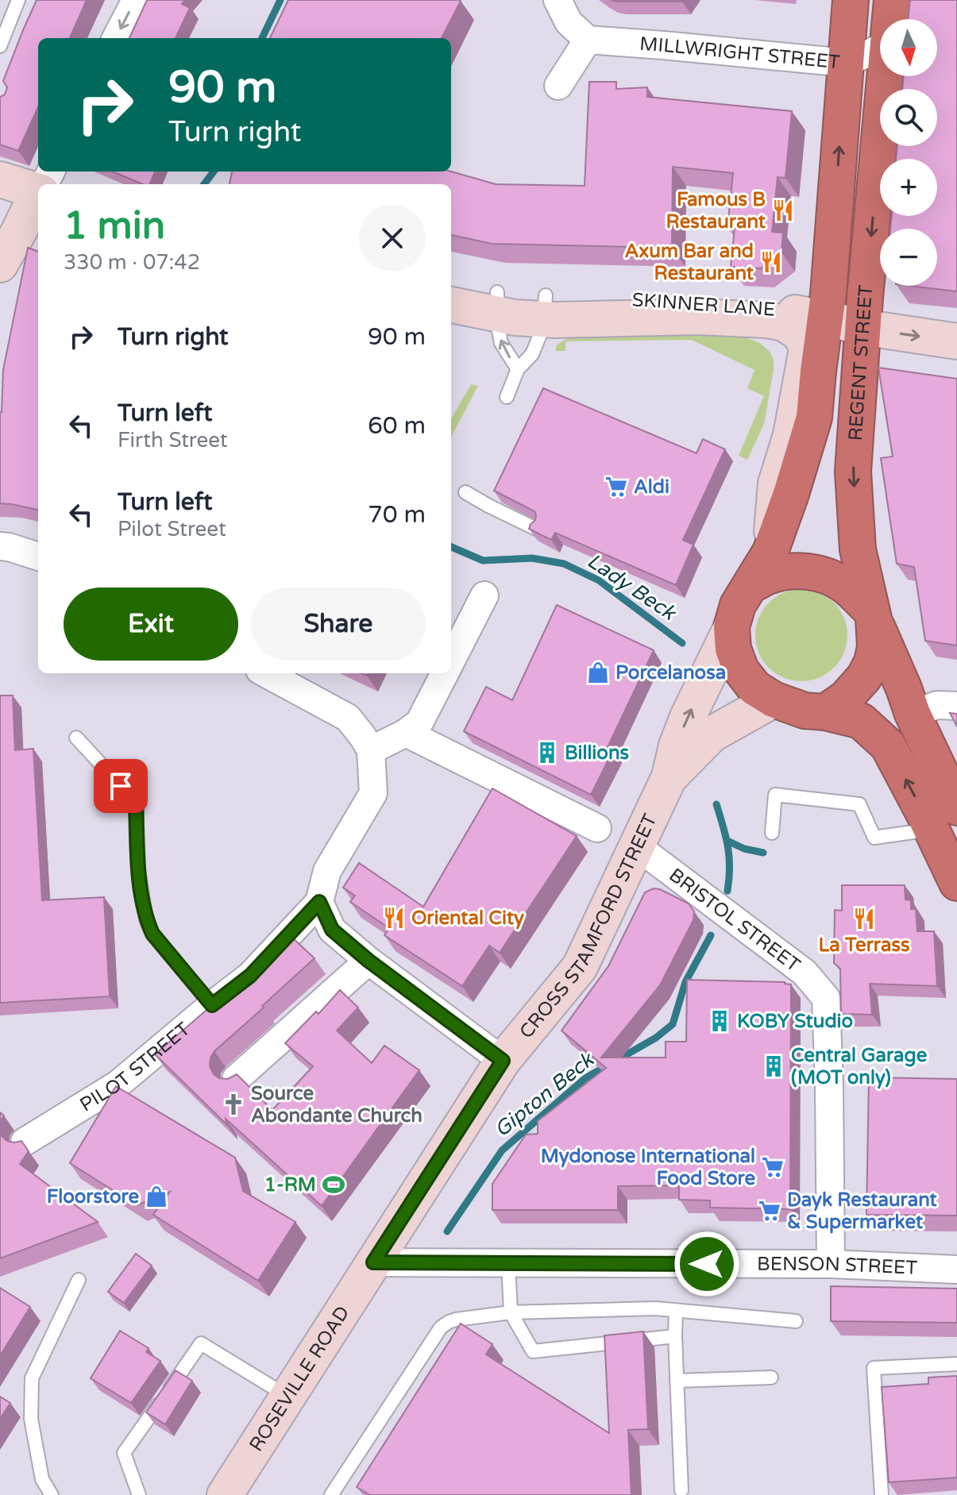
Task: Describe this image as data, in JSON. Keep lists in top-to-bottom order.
{
  "streets": {
    "highway": ["REGENT STREET"],
    "street": [
      "MILLWRIGHT STREET",
      "SKINNER LANE",
      "BRISTOL STREET",
      "CROSS STAMFORD STREET",
      "PILOT STREET",
      "BENSON STREET",
      "ROSEVILLE ROAD"
    ]
  },
  "crossings": [
    ["MILLWRIGHT STREET", "REGENT STREET"],
    ["SKINNER LANE", "REGENT STREET"],
    ["REGENT STREET", "CROSS STAMFORD STREET"],
    ["BRISTOL STREET", "CROSS STAMFORD STREET"],
    ["BRISTOL STREET", "BENSON STREET"],
    ["CROSS STAMFORD STREET", "BENSON STREET"],
    ["CROSS STAMFORD STREET", "ROSEVILLE ROAD"],
    ["BENSON STREET", "ROSEVILLE ROAD"]
  ],
  "water": ["Lady Beck", "Gipton Beck"],
  "places": {
    "restaurant": [
      "Famous B Restaurant",
      "Axum Bar and Restaurant",
      "Oriental City",
      "La Terrass"
    ],
    "supermarket": ["Aldi", "Mydonose International Food Store", "Dayk Restaurant & Supermarket"],
    "shop": ["Porcelanosa", "Floorstore"],
    "building": ["Billions", "KOBY Studio", "Central Garage (MOT only)"],
    "church": ["Source Abondante Church"],
    "sports": ["1-RM"]
  },
  "north": "bottom",
  "page": {
    "map_buttons": ["+", "−"],
    "turn": ["90 m", "Turn right"],
    "heading": ["1 min", "330 m · 07:42"],
    "list": [
      {
        "name": "Turn right",
        "value": "90 m"
      },
      {
        "name": "Turn left",
        "note": "Firth Street",
        "value": "60 m"
      },
      {
        "name": "Turn left",
        "note": "Pilot Street",
        "value": "70 m"
      }
    ],
    "buttons": ["Exit", "Share"]
  }
}
